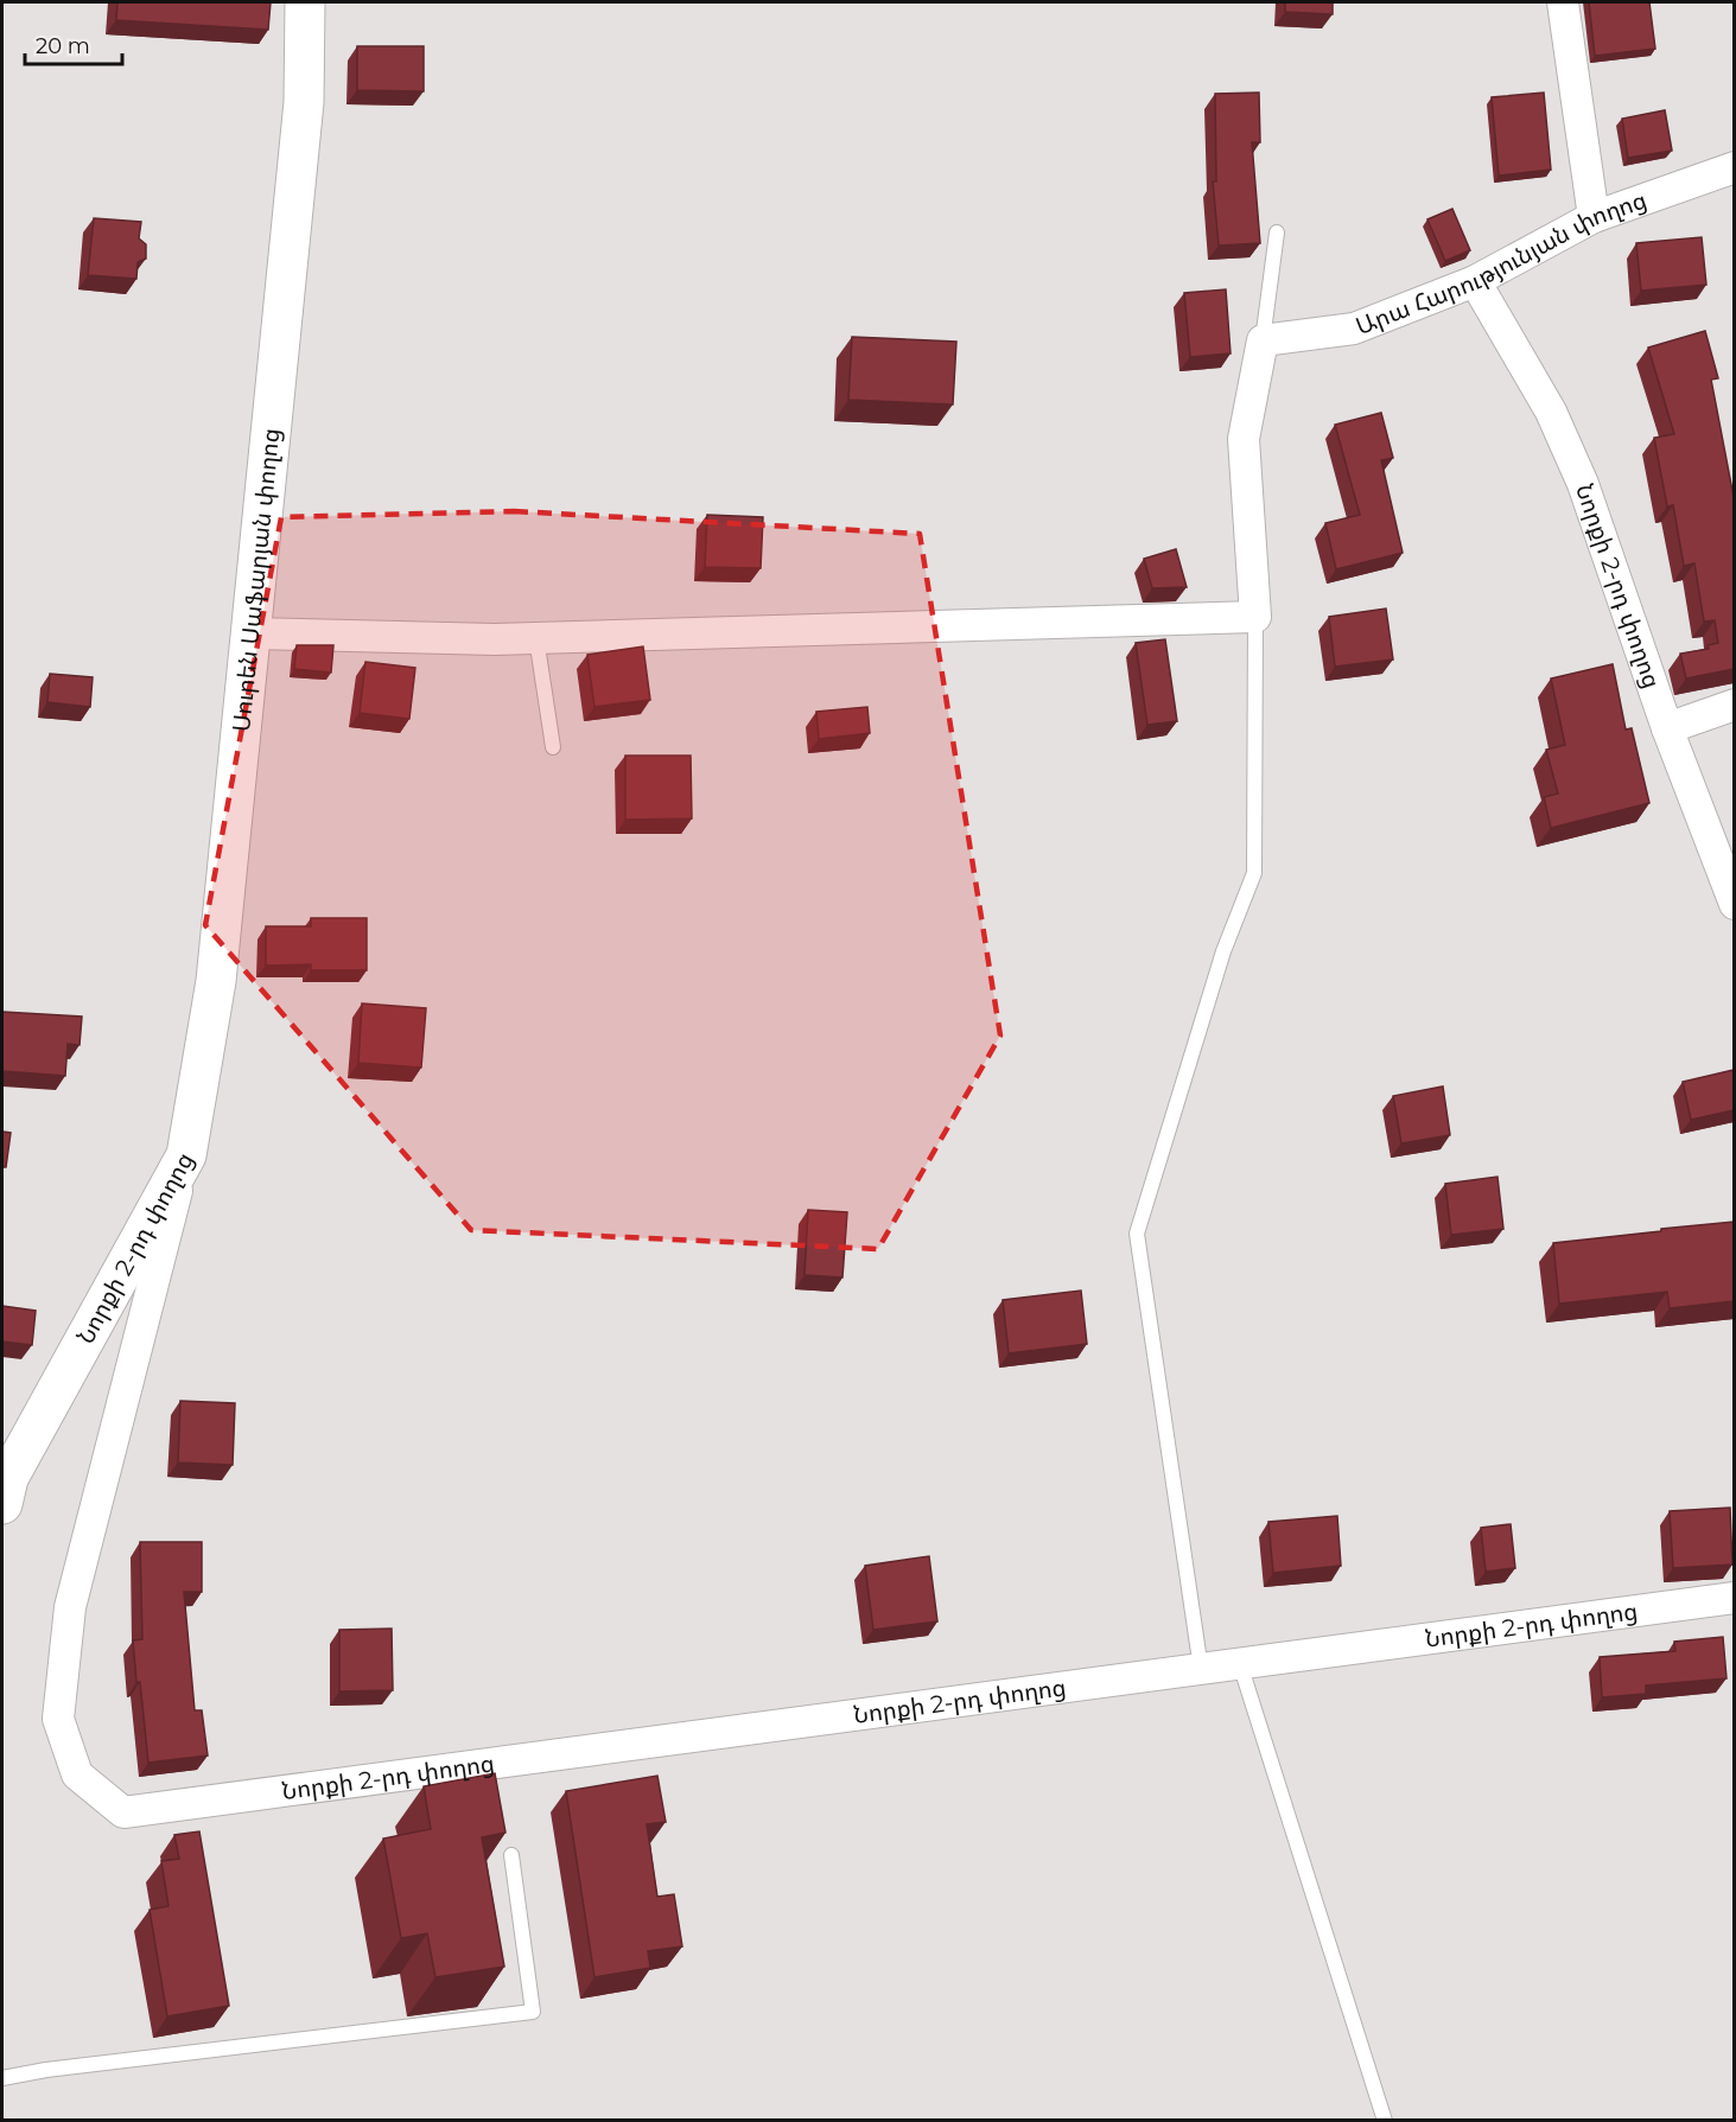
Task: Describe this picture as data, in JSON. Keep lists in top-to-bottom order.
{
  "streets": {
    "main road": ["Սուրեն Սաֆարյան փողոց", "Նորքի 2-րդ փողոց"],
    "street": ["Արա Հարությունյան փողոց"]
  },
  "crossings": [
    ["Արա Հարությունյան փողոց", "Նորքի 2-րդ փողոց"],
    ["Սուրեն Սաֆարյան փողոց", "Նորքի 2-րդ փողոց"]
  ],
  "scale_bar": "20 m"
}
